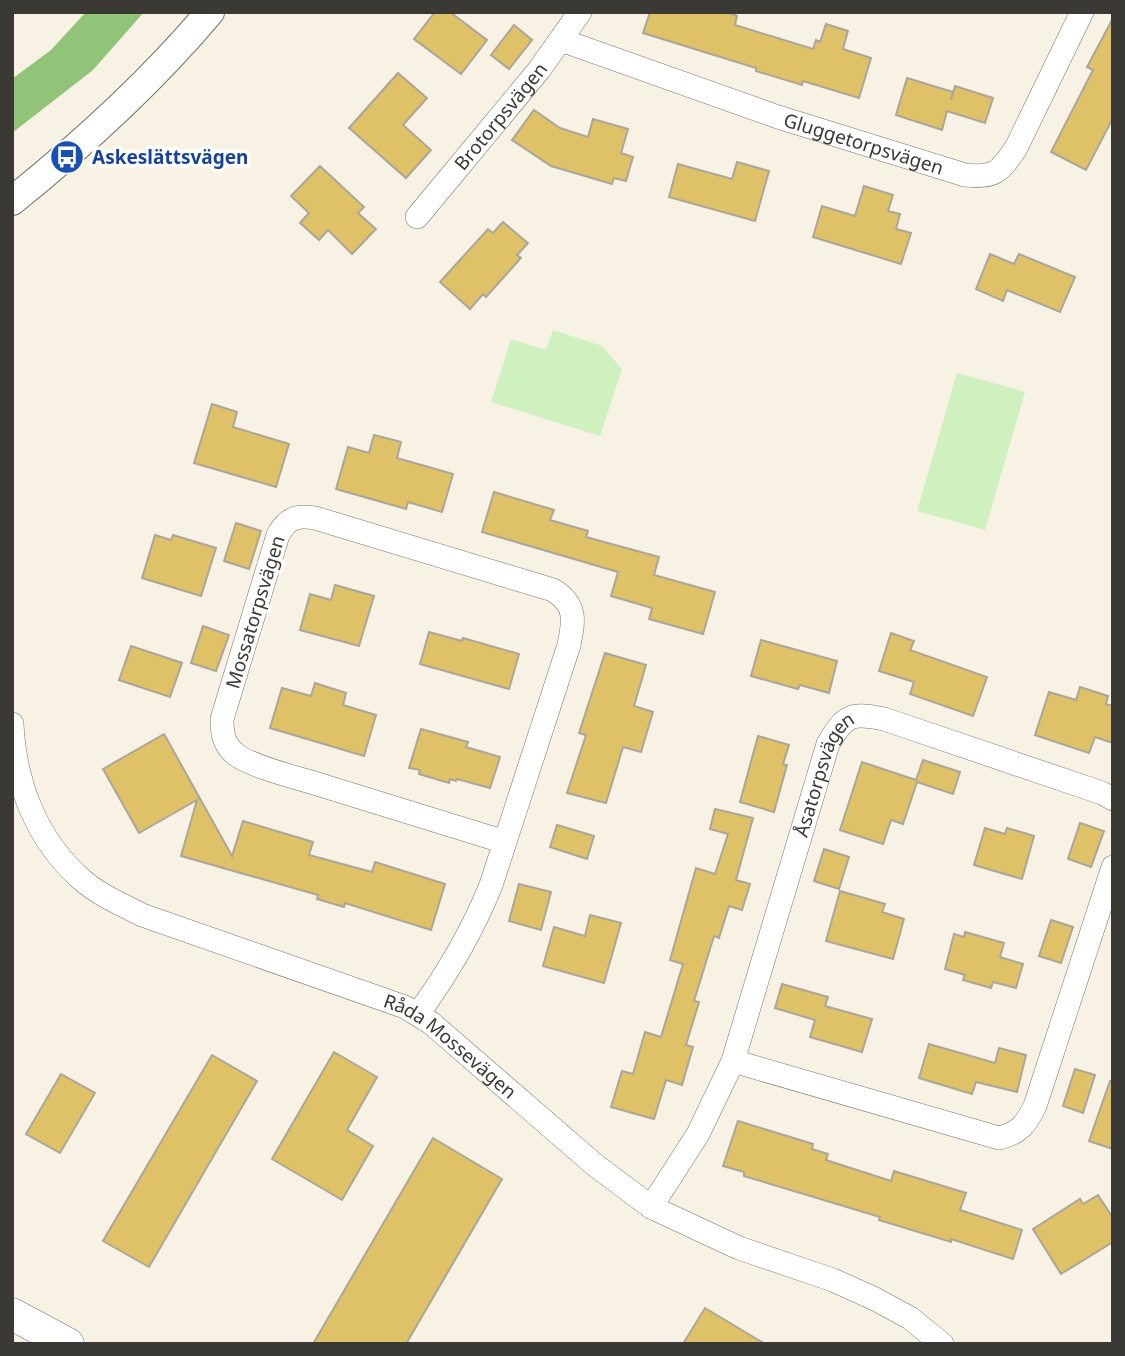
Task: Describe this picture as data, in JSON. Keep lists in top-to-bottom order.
{
  "streets": {
    "street": [
      "Brotorpsvägen",
      "Gluggetorpsvägen",
      "Mossatorpsvägen",
      "Åsatorpsvägen",
      "Råda Mossevägen"
    ]
  },
  "crossings": [
    ["Brotorpsvägen", "Gluggetorpsvägen"],
    ["Mossatorpsvägen", "Råda Mossevägen"],
    ["Åsatorpsvägen", "Råda Mossevägen"]
  ],
  "places": {
    "bus stop": ["Askeslättsvägen"]
  }
}
